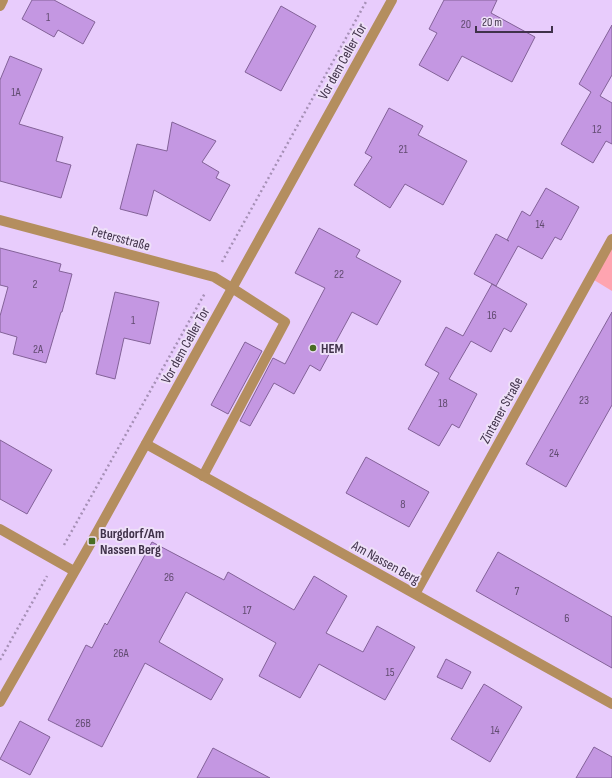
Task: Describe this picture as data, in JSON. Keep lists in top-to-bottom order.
{
  "streets": {
    "street": [
      "Vor dem Celler Tor",
      "Petersstraße",
      "Zintener Straße",
      "Am Nassen Berg"
    ]
  },
  "crossings": [
    ["Vor dem Celler Tor", "Petersstraße"],
    ["Vor dem Celler Tor", "Am Nassen Berg"],
    ["Petersstraße", "Am Nassen Berg"],
    ["Zintener Straße", "Am Nassen Berg"]
  ],
  "places": {
    "other": ["HEM"],
    "transit": ["Burgdorf/Am Nassen Berg"]
  },
  "house_numbers": [
    "1",
    "20",
    "1A",
    "12",
    "21",
    "14",
    "22",
    "2",
    "16",
    "1",
    "2A",
    "23",
    "18",
    "24",
    "8",
    "26",
    "7",
    "17",
    "6",
    "26A",
    "15",
    "26B",
    "14"
  ],
  "scale_bar": "20 m"
}
